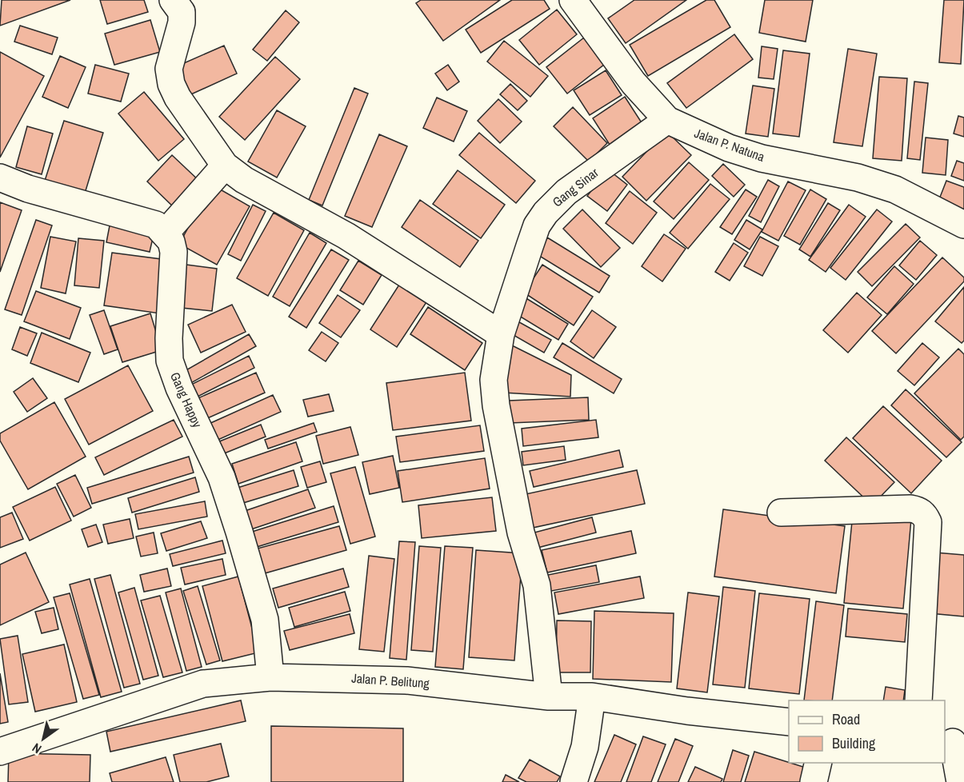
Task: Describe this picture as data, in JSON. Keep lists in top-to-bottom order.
{
  "streets": {
    "street": [
      "Jalan P. Natuna",
      "Gang Sinar",
      "Gang Happy",
      "Jalan P. Belitung"
    ]
  },
  "crossings": [
    ["Jalan P. Natuna", "Gang Sinar"],
    ["Gang Sinar", "Jalan P. Belitung"],
    ["Gang Happy", "Jalan P. Belitung"]
  ],
  "legend": ["Road", "Building"],
  "north": "bottom left"
}
